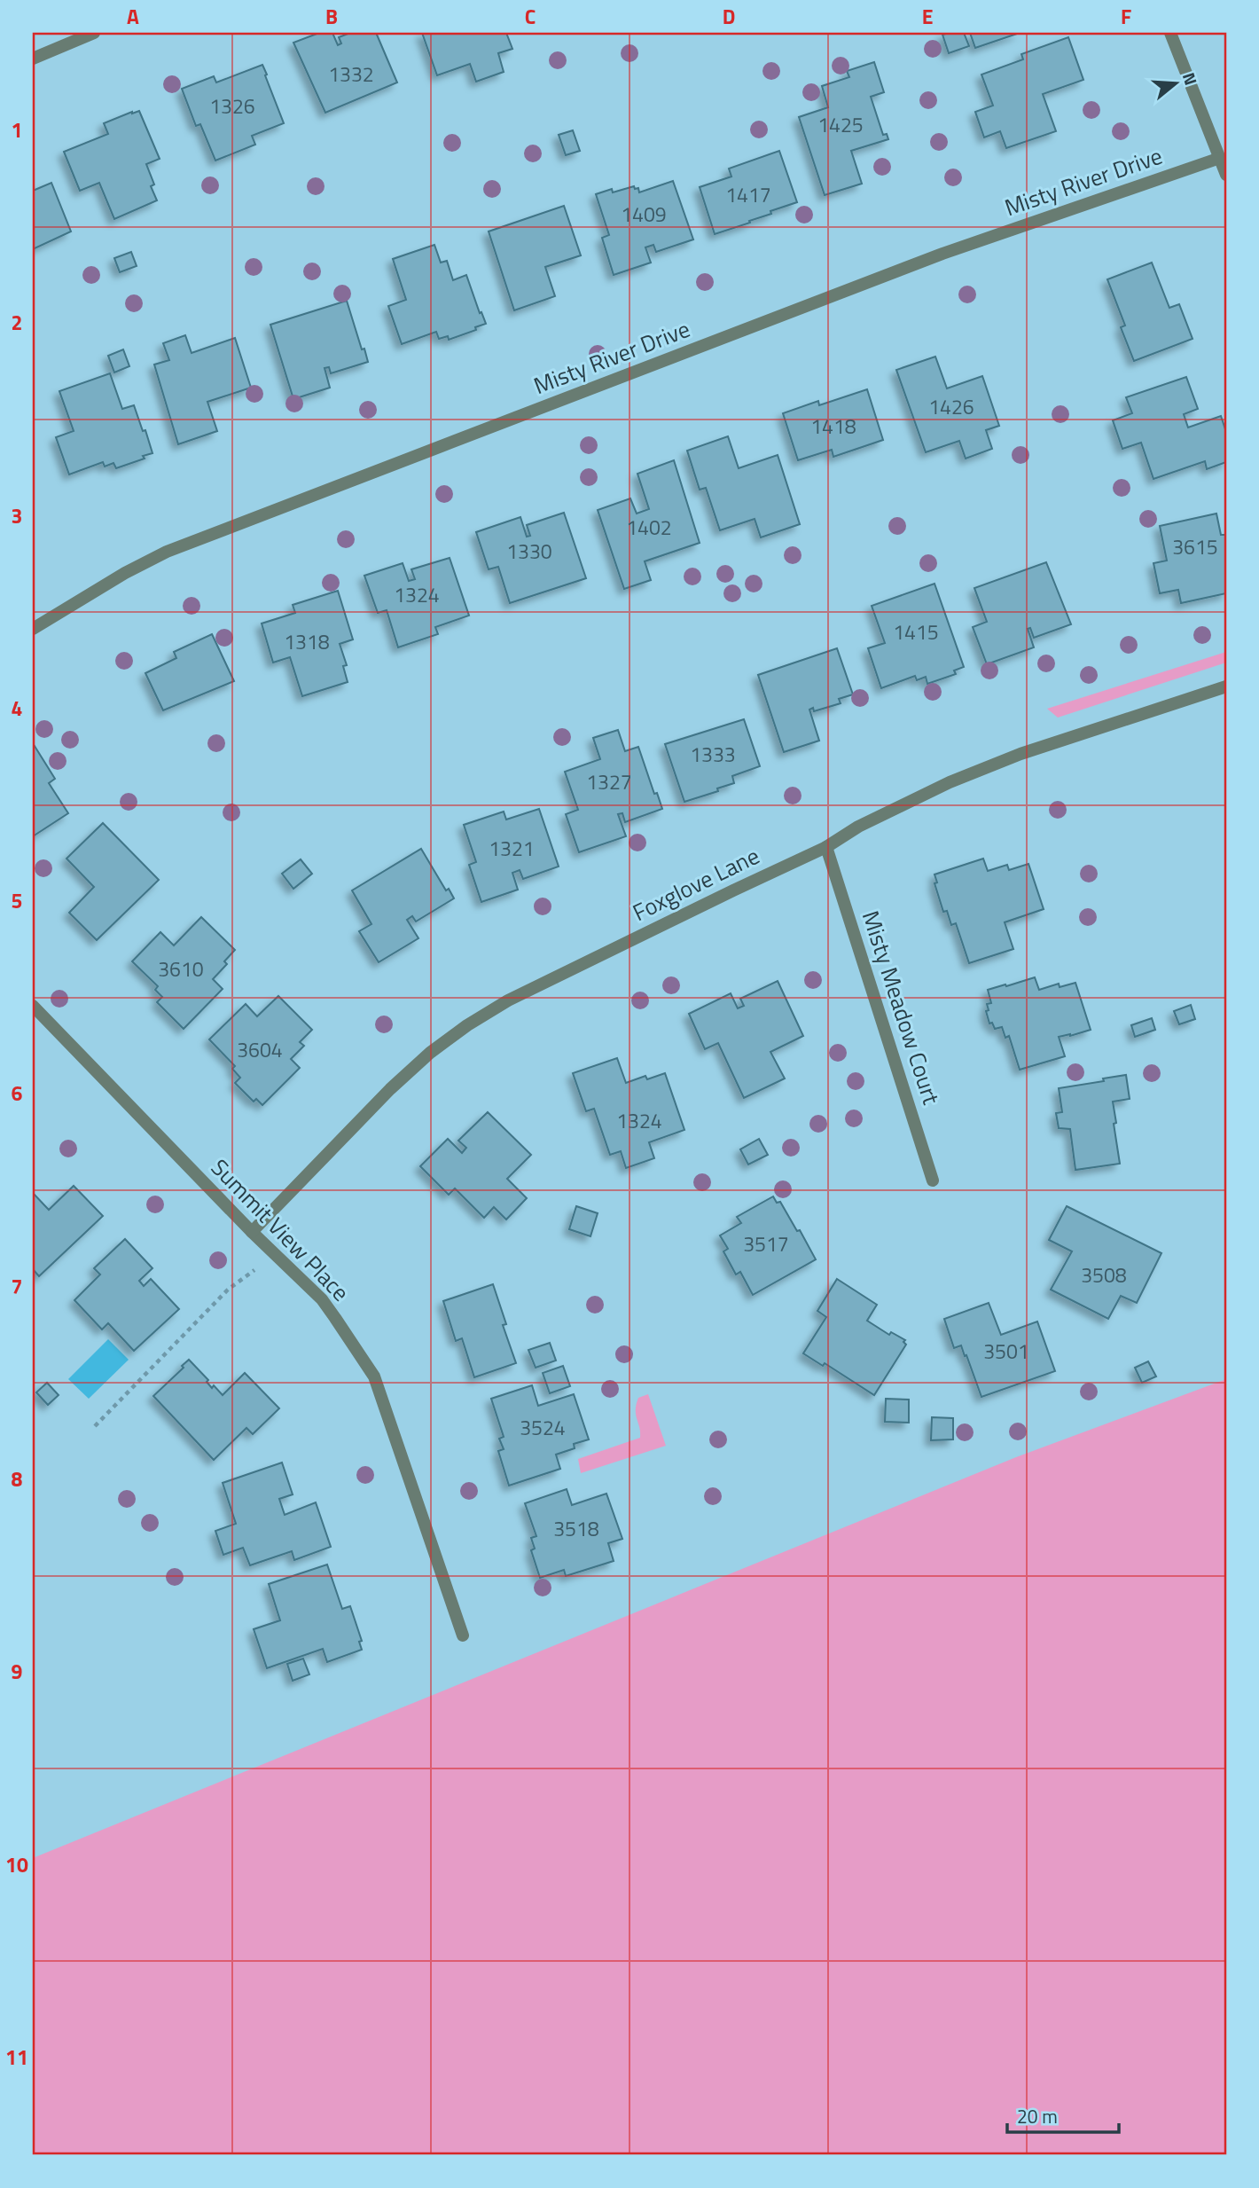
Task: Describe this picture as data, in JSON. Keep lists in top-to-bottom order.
{
  "streets": {
    "street": [
      "Misty River Drive",
      "Foxglove Lane",
      "Misty Meadow Court",
      "Summit View Place"
    ]
  },
  "crossings": [
    ["Foxglove Lane", "Misty Meadow Court"],
    ["Foxglove Lane", "Summit View Place"]
  ],
  "house_numbers": [
    "1332",
    "1326",
    "1425",
    "1417",
    "1409",
    "1426",
    "1418",
    "1402",
    "3615",
    "1330",
    "1324",
    "1415",
    "1318",
    "1333",
    "1327",
    "1321",
    "3610",
    "3604",
    "1324",
    "3517",
    "3508",
    "3501",
    "3524",
    "3518"
  ],
  "scale_bar": "20 m",
  "north": "right",
  "grid": {
    "columns": [
      "A",
      "B",
      "C",
      "D",
      "E",
      "F"
    ],
    "rows": [
      "1",
      "2",
      "3",
      "4",
      "5",
      "6",
      "7",
      "8",
      "9",
      "10",
      "11"
    ]
  }
}
